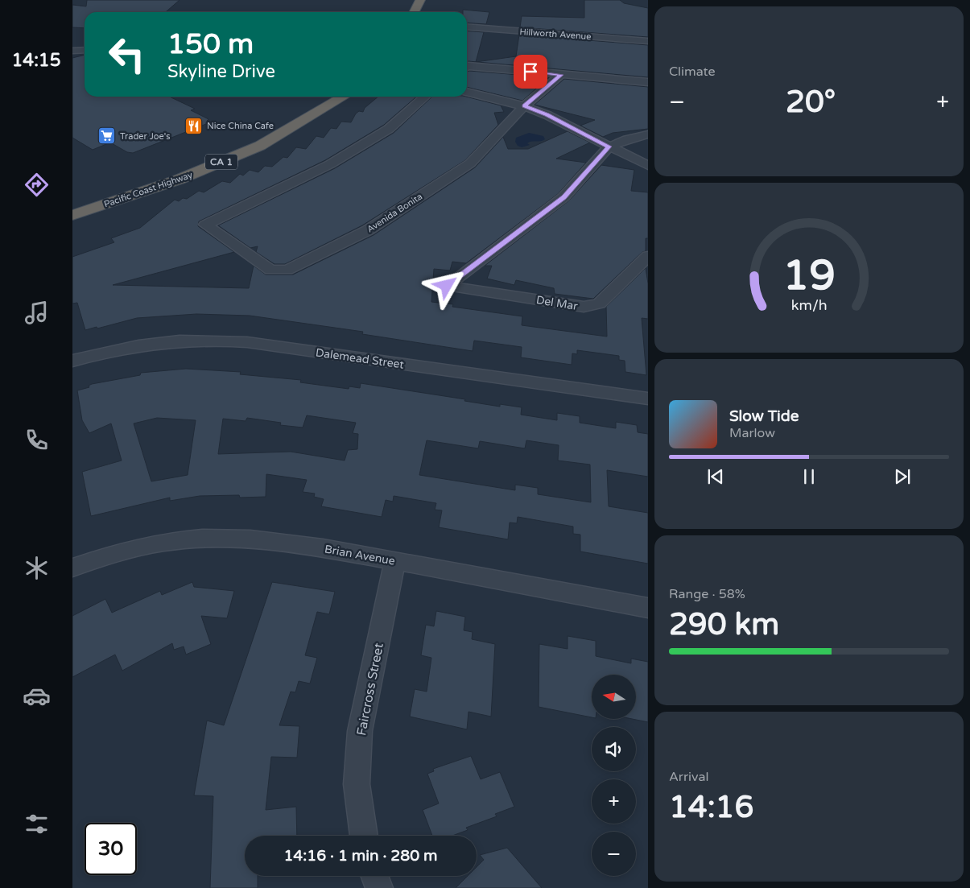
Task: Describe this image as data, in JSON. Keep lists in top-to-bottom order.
{
  "streets": {
    "highway": ["CA 1", "Pacific Coast Highway"],
    "street": [
      "Hillworth Avenue",
      "Avenida Bonita",
      "Del Mar",
      "Dalemead Street",
      "Brian Avenue",
      "Faircross Street"
    ]
  },
  "crossings": [
    ["Brian Avenue", "Faircross Street"]
  ],
  "places": {
    "restaurant": ["Nice China Cafe"],
    "supermarket": ["Trader Joe's"]
  },
  "north": "left",
  "page": {
    "tabs": "14:15",
    "tile": [
      "Climate",
      ["Range · 58%", "290 km"],
      ["Arrival", "14:16"]
    ],
    "turn": ["150 m", "Skyline Drive"],
    "heat": ["−", "20°", "+"],
    "song": ["Slow Tide", "Marlow"],
    "map_buttons": ["+", "−"],
    "limit": "30",
    "trip": "14:16 · 1 min · 280 m",
    "gauge": ["19", "km/h"]
  }
}
